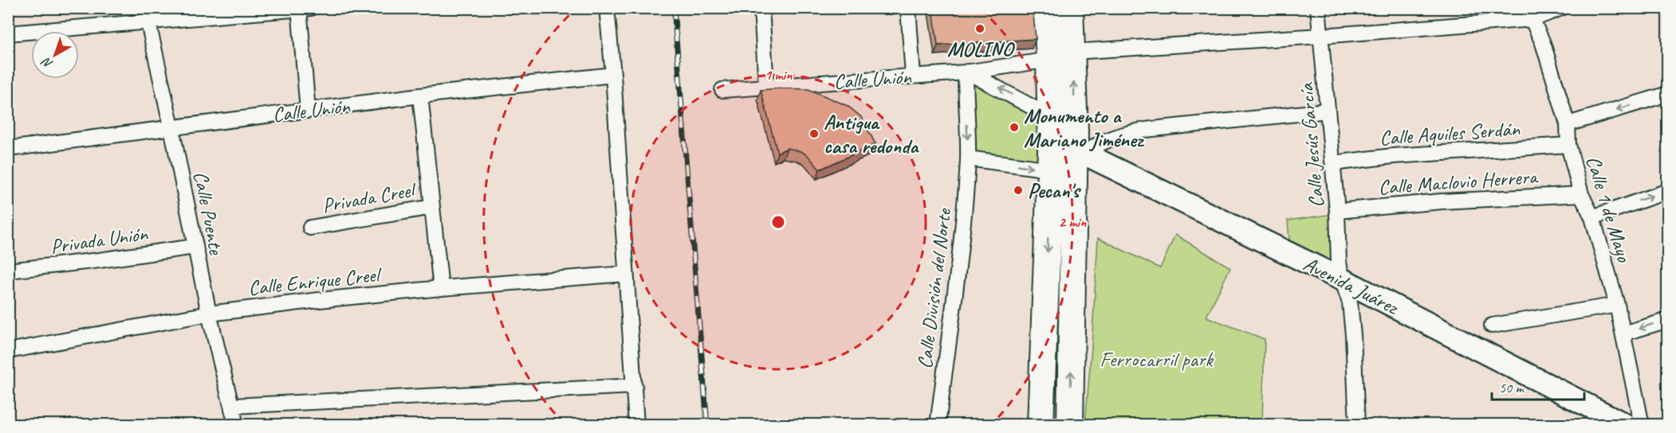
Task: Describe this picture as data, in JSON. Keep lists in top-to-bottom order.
{
  "streets": {
    "main road": ["Avenida Juárez"],
    "street": [
      "Calle Unión",
      "Calle Aquiles Serdán",
      "Calle Jesús García",
      "Calle Maclovio Herrera",
      "Privada Creel",
      "Calle 1 de Mayo",
      "Calle Puente",
      "Privada Unión",
      "Calle Enrique Creel",
      "Calle División del Norte"
    ]
  },
  "crossings": [
    ["Calle Unión", "Privada Creel"],
    ["Calle Unión", "Calle Puente"],
    ["Calle Aquiles Serdán", "Calle Jesús García"],
    ["Calle Aquiles Serdán", "Calle 1 de Mayo"],
    ["Calle Jesús García", "Calle Maclovio Herrera"],
    ["Calle Jesús García", "Avenida Juárez"],
    ["Calle Maclovio Herrera", "Calle 1 de Mayo"],
    ["Privada Creel", "Calle Enrique Creel"],
    ["Calle Puente", "Privada Unión"],
    ["Calle Puente", "Calle Enrique Creel"]
  ],
  "parks": ["Ferrocarril park"],
  "places": [
    "MOLINO",
    "Monumento a Mariano Jiménez",
    "Antigua casa redonda",
    "Pecan's"
  ],
  "scale_bar": "50 m",
  "north": "bottom left",
  "rings": ["1 min", "2 min"]
}
